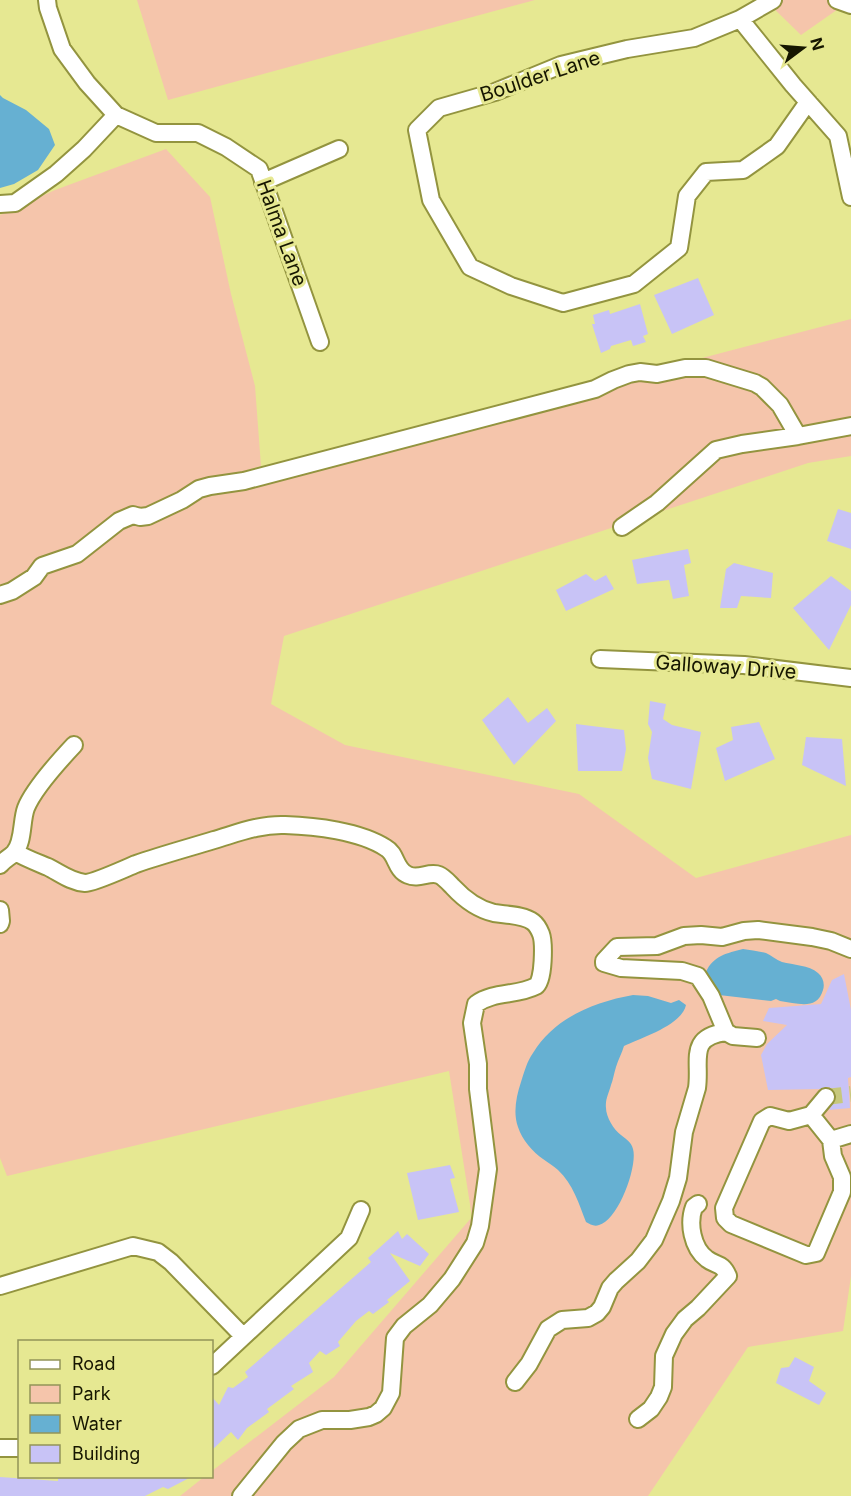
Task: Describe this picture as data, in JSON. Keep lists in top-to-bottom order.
{
  "streets": {
    "street": ["Boulder Lane", "Halma Lane", "Galloway Drive"]
  },
  "legend": [
    "Road",
    "Park",
    "Water",
    "Building"
  ],
  "north": "right"
}
